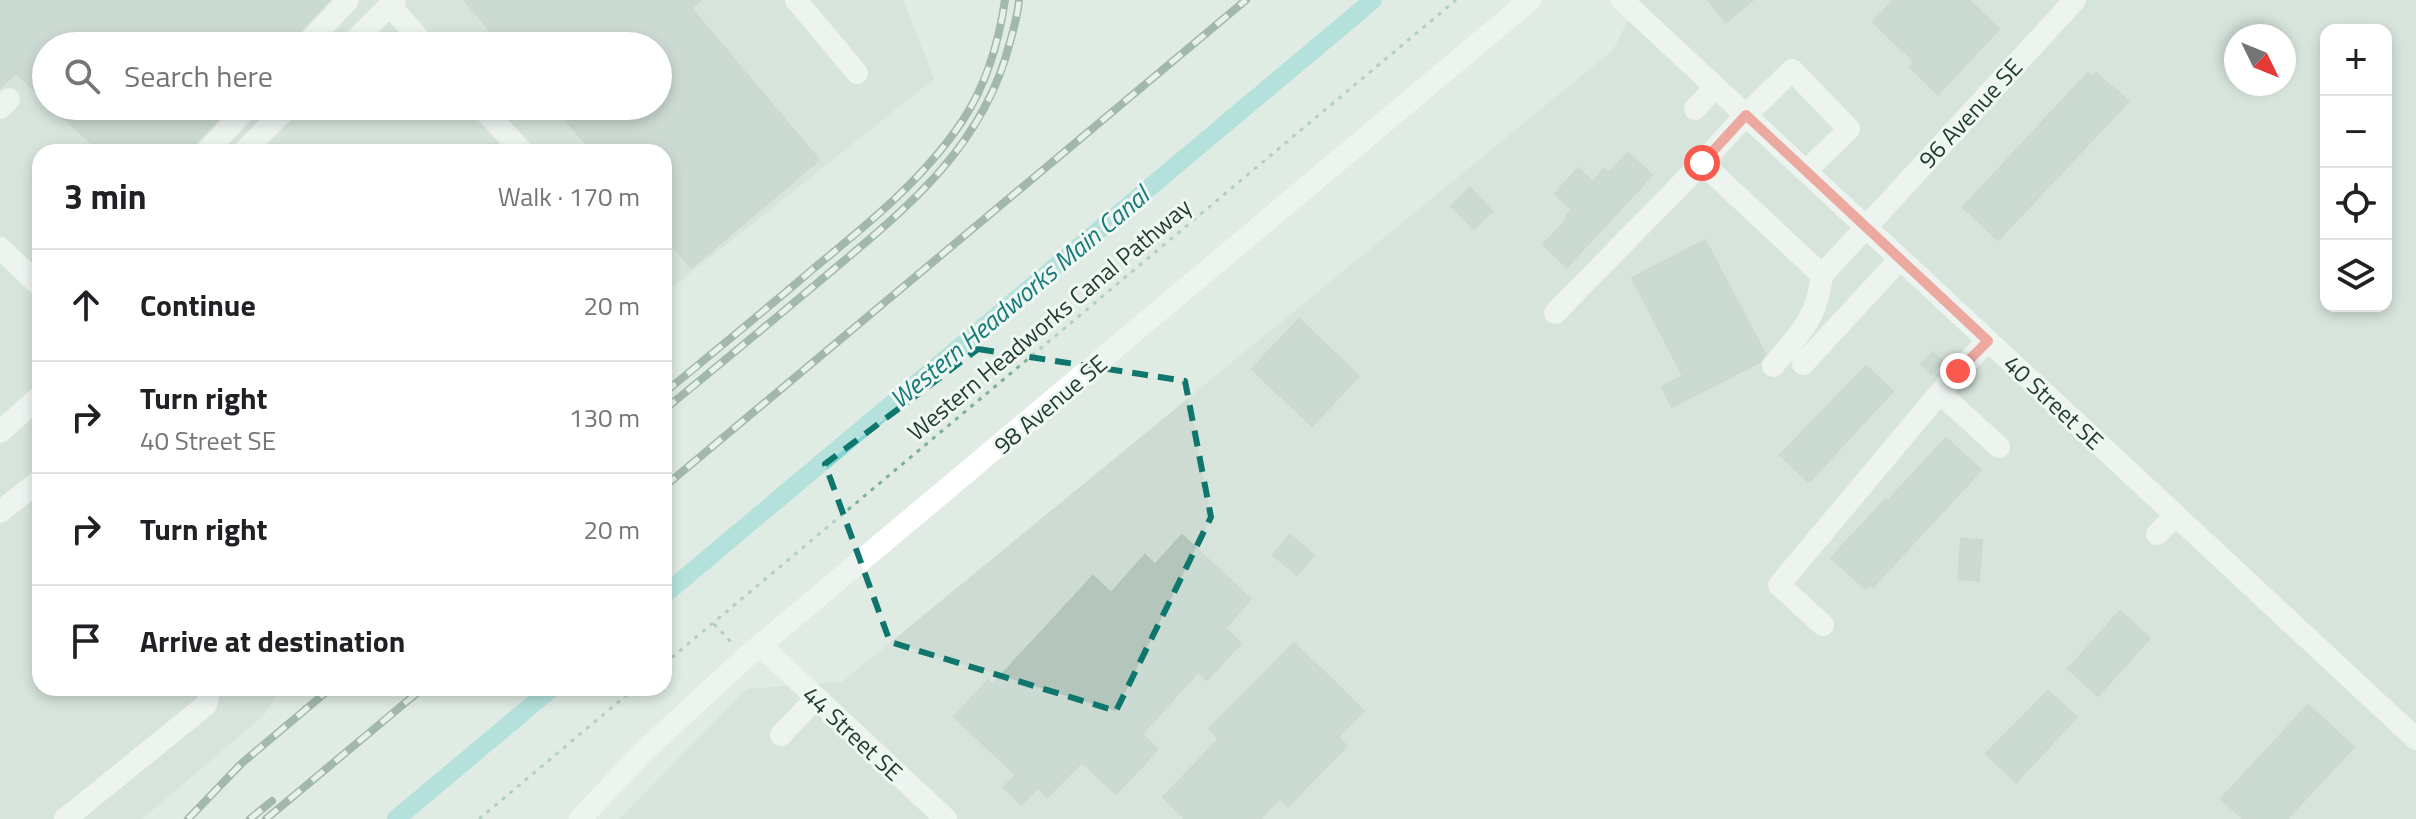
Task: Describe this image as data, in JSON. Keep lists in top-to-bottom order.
{
  "streets": {
    "street": [
      "96 Avenue SE",
      "40 Street SE",
      "98 Avenue SE",
      "44 Street SE"
    ],
    "path": ["Western Headworks Canal Pathway"]
  },
  "crossings": [
    ["96 Avenue SE", "40 Street SE"],
    ["98 Avenue SE", "44 Street SE"]
  ],
  "water": ["Western Headworks Main Canal"],
  "north": "bottom right",
  "page": {
    "map_buttons": ["+", "−"],
    "search": "Search here",
    "heading": ["3 min", "Walk · 170 m"],
    "list": [
      ["Continue", "20 m"],
      ["Turn right", "40 Street SE", "130 m"],
      ["Turn right", "20 m"],
      "Arrive at destination"
    ]
  }
}
